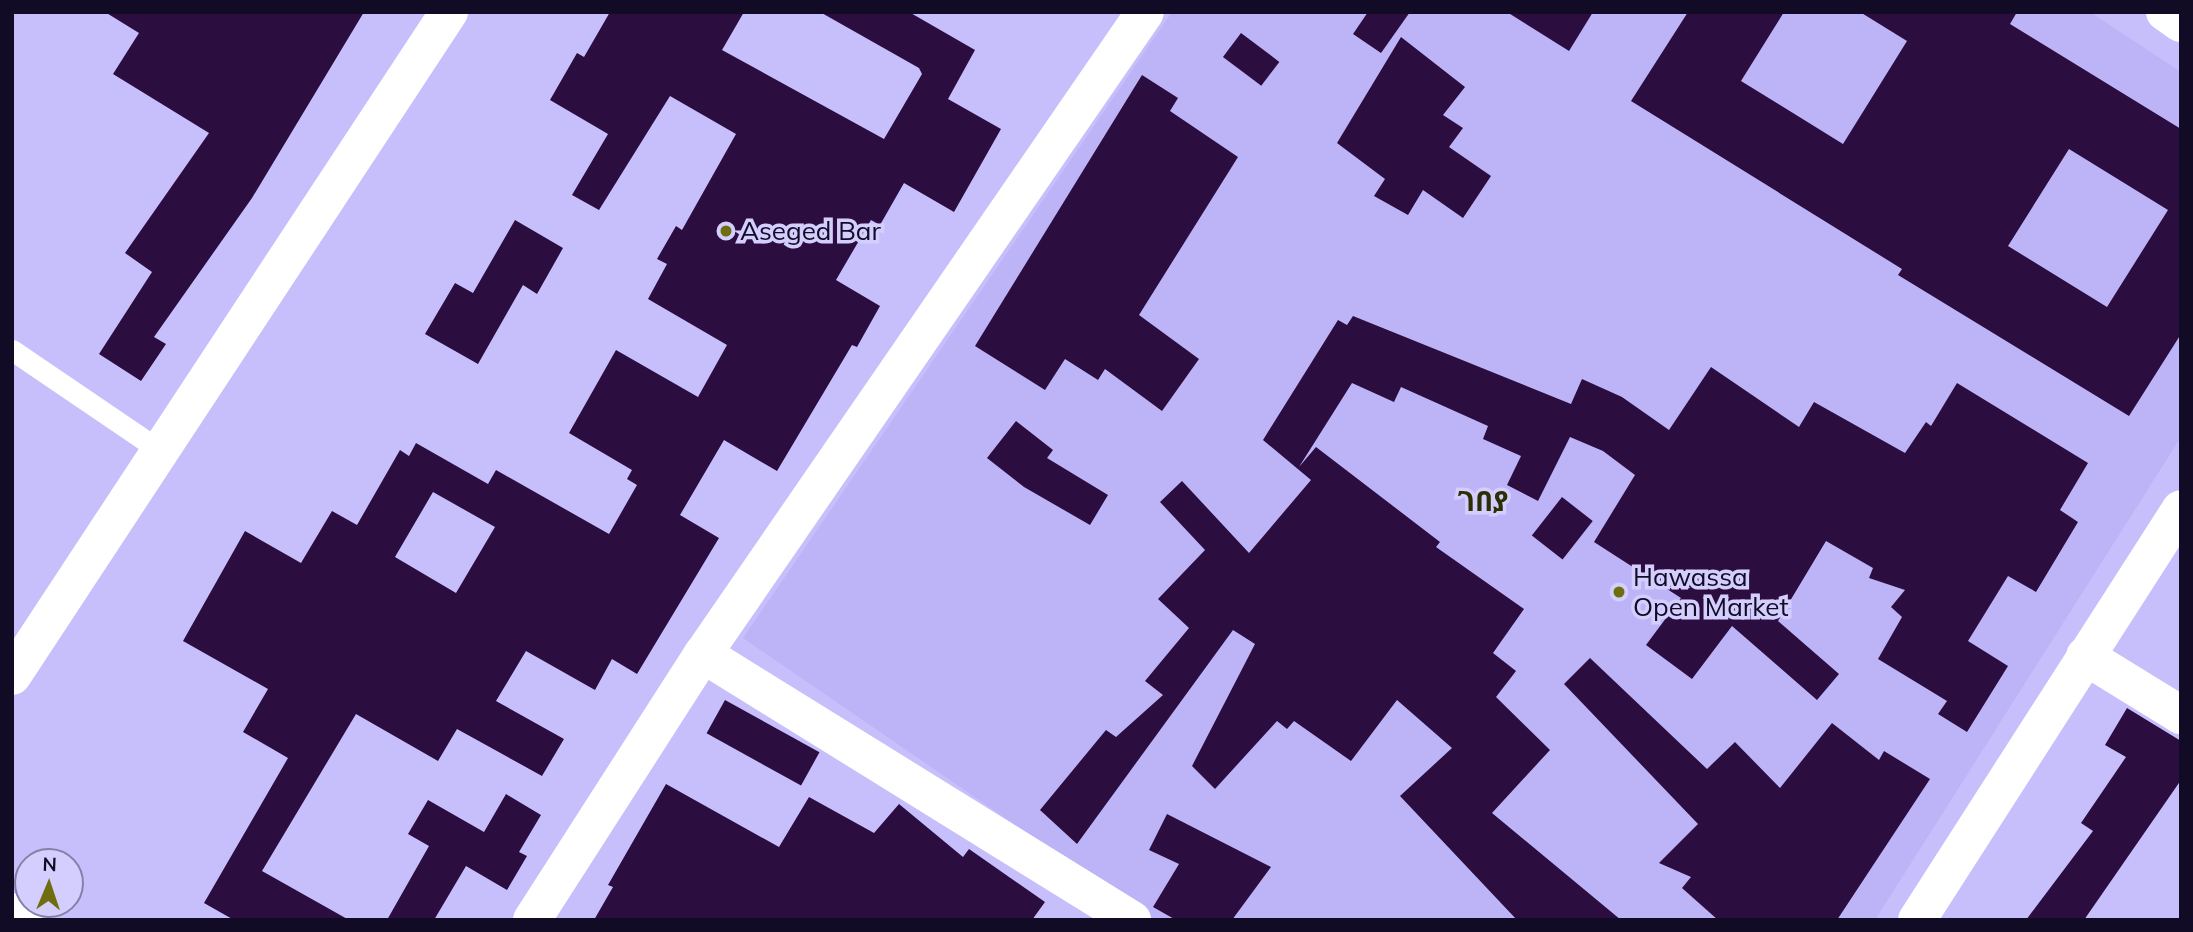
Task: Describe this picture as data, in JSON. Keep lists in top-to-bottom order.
{
  "districts": ["ገበያ"],
  "places": ["Aseged Bar", "Hawassa Open Market"],
  "north": "top"
}
